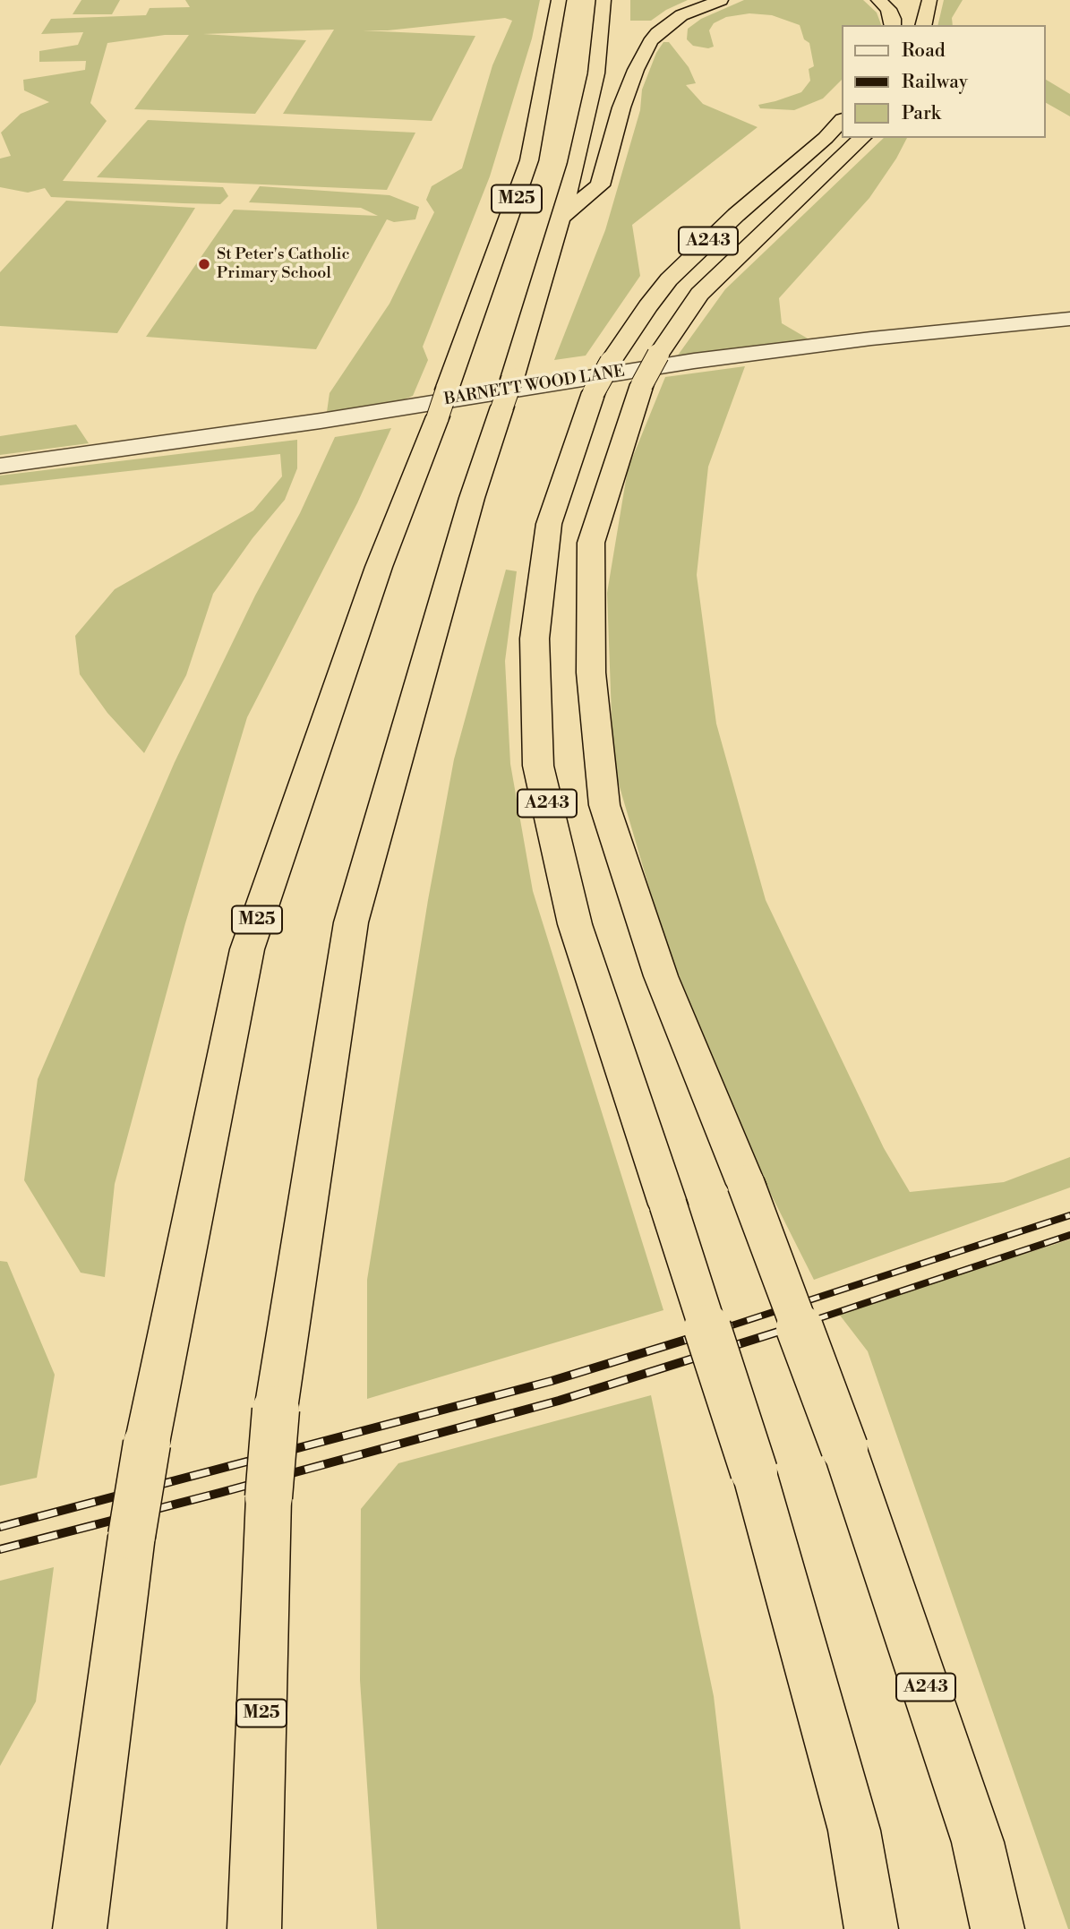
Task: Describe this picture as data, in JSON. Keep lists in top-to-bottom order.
{
  "streets": {
    "highway": ["M25", "A243"],
    "street": ["BARNETT WOOD LANE"]
  },
  "places": ["St Peter's Catholic Primary School"],
  "legend": ["Road", "Railway", "Park"]
}
